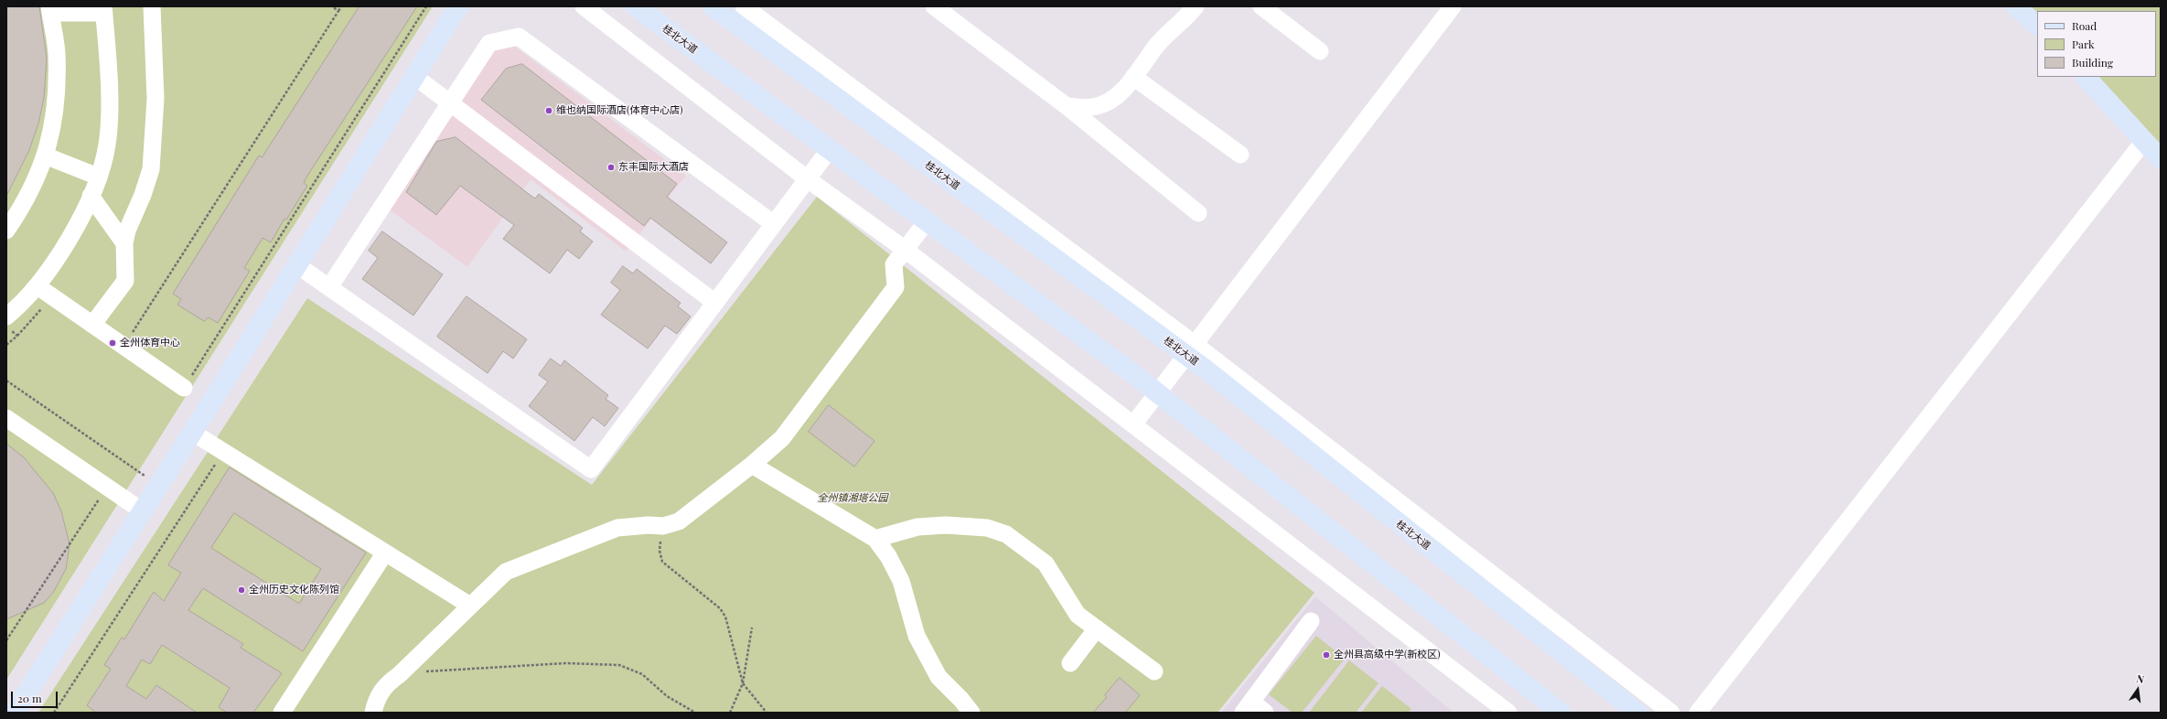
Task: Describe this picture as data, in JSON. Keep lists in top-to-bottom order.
{
  "streets": {
    "main road": ["桂北大道"]
  },
  "parks": ["全州镇湘塔公园"],
  "places": [
    "维也纳国际酒店(体育中心店)",
    "东丰国际大酒店",
    "全州体育中心",
    "全州历史文化陈列馆",
    "全州县高级中学(新校区)"
  ],
  "legend": ["Road", "Park", "Building"],
  "scale_bar": "20 m",
  "north": "top"
}
